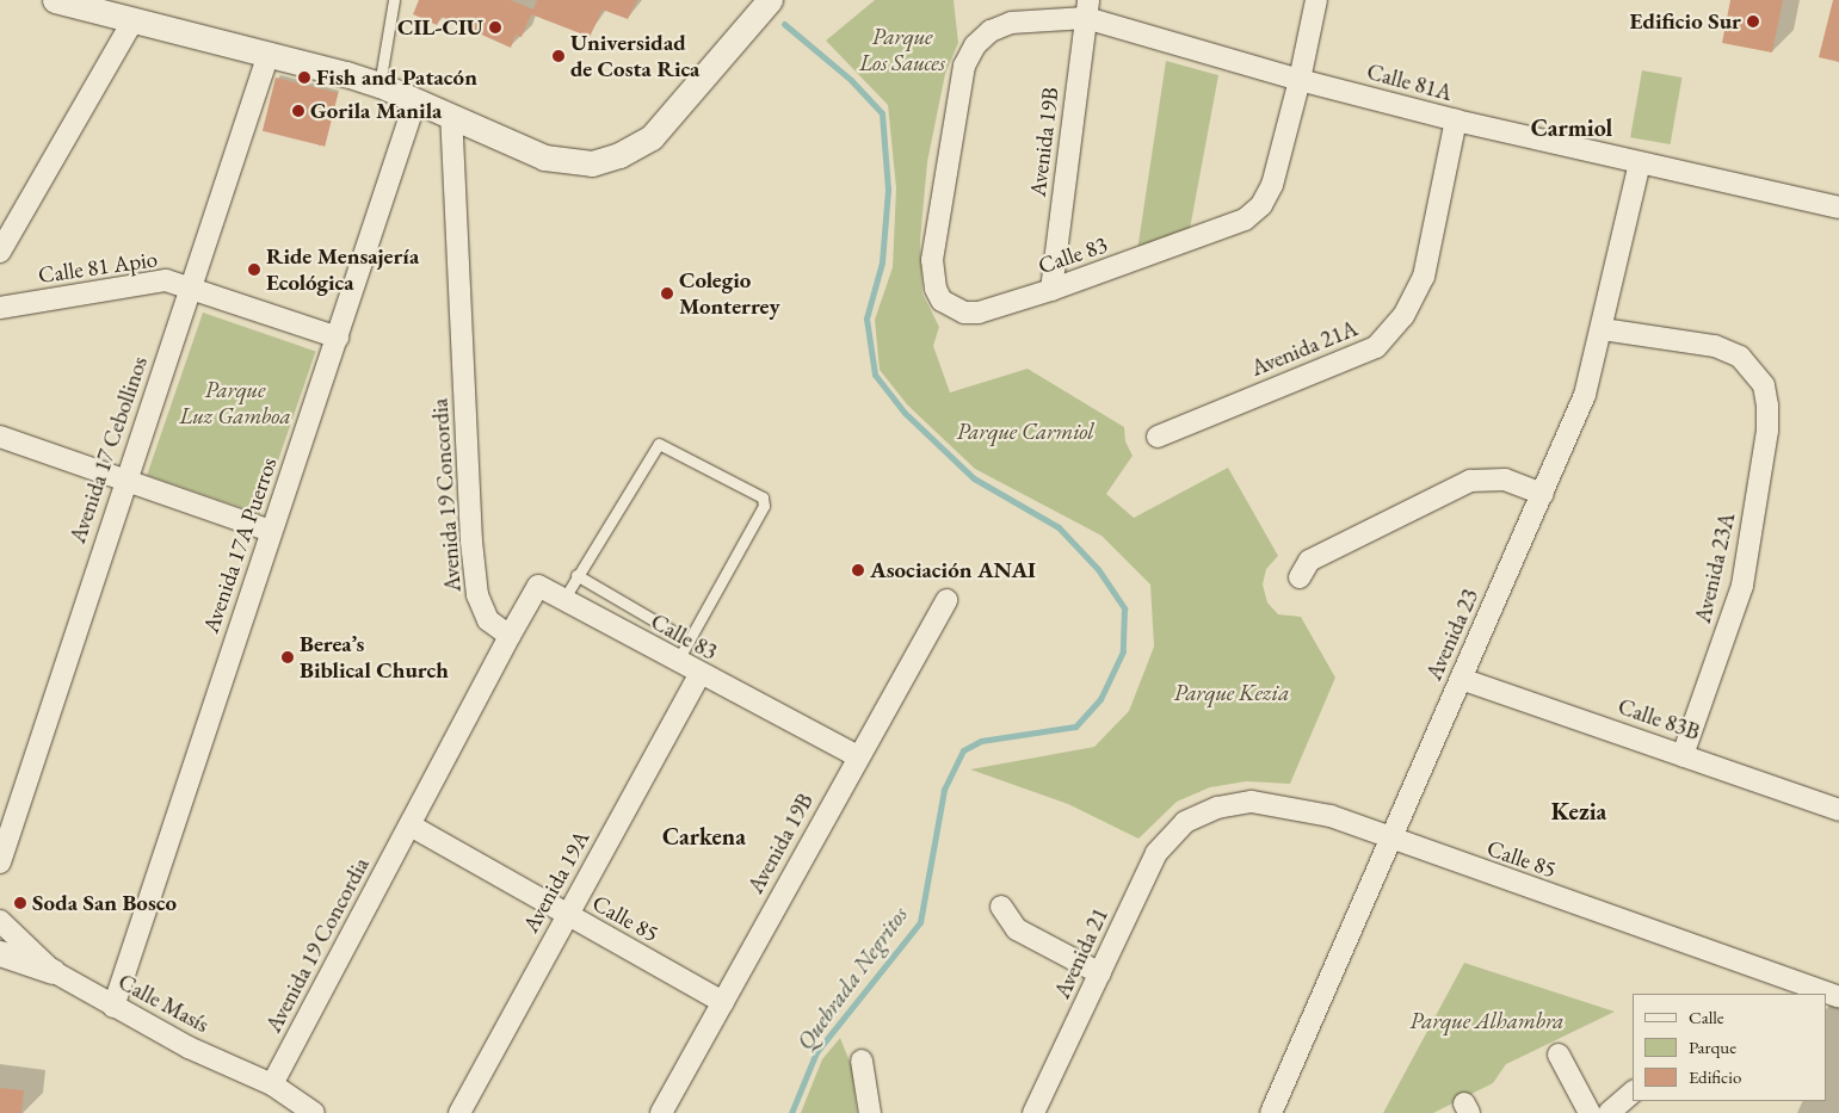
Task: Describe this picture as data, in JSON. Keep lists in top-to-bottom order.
{
  "streets": {
    "street": [
      "Calle 81A",
      "Avenida 19B",
      "Calle 83",
      "Calle 81 Apio",
      "Avenida 21A",
      "Avenida 17 Cebollinos",
      "Avenida 19 Concordia",
      "Avenida 17A Puerros",
      "Avenida 23A",
      "Avenida 23",
      "Calle 83B",
      "Calle 85",
      "Avenida 19A",
      "Avenida 21",
      "Calle Masís"
    ]
  },
  "crossings": [
    ["Calle 81A", "Avenida 19B"],
    ["Calle 81A", "Calle 83"],
    ["Calle 81A", "Avenida 21A"],
    ["Calle 81A", "Avenida 23"],
    ["Avenida 19B", "Calle 83"],
    ["Avenida 19B", "Calle 85"],
    ["Calle 83", "Avenida 19 Concordia"],
    ["Calle 83", "Avenida 19A"],
    ["Calle 81 Apio", "Avenida 17 Cebollinos"],
    ["Calle 81 Apio", "Avenida 17A Puerros"],
    ["Avenida 19 Concordia", "Calle 85"],
    ["Avenida 19 Concordia", "Calle Masís"],
    ["Avenida 17A Puerros", "Calle Masís"],
    ["Avenida 23A", "Avenida 23"],
    ["Avenida 23A", "Calle 83B"],
    ["Avenida 23", "Calle 83B"],
    ["Avenida 23", "Calle 85"],
    ["Calle 85", "Avenida 19A"],
    ["Calle 85", "Avenida 21"]
  ],
  "districts": ["Carmiol", "Kezia", "Carkena"],
  "water": ["Quebrada Negritos"],
  "parks": [
    "Parque Los Sauces",
    "Parque Luz Gamboa",
    "Parque Carmiol",
    "Parque Kezia",
    "Parque Alhambra"
  ],
  "places": [
    "Edificio Sur",
    "CIL-CIU",
    "Universidad de Costa Rica",
    "Fish and Patacón",
    "Gorila Manila",
    "Ride Mensajería Ecológica",
    "Colegio Monterrey",
    "Asociación ANAI",
    "Berea’s Biblical Church",
    "Soda San Bosco"
  ],
  "legend": ["Calle", "Parque", "Edificio"]
}
